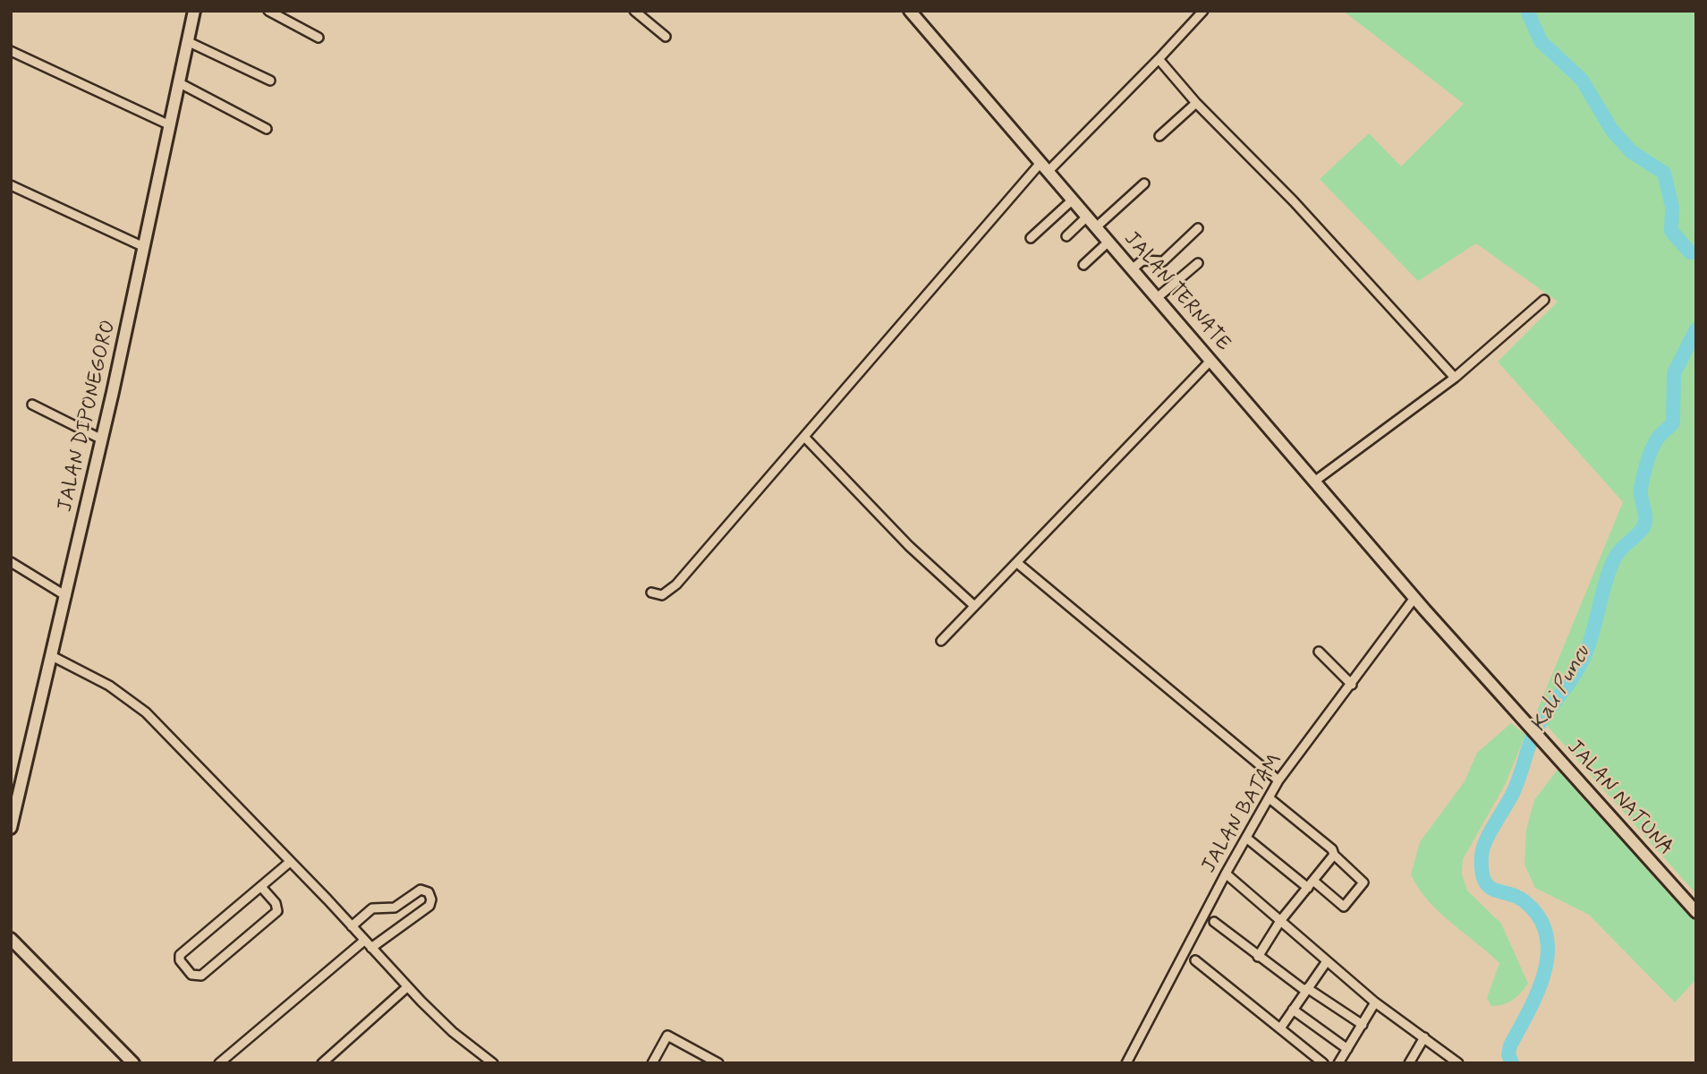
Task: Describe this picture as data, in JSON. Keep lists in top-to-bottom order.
{
  "streets": {
    "street": [
      "JALAN TERNATE",
      "JALAN DIPONEGORO",
      "JALAN NATUNA",
      "JALAN BATAM"
    ]
  },
  "crossings": [
    ["JALAN TERNATE", "JALAN NATUNA"],
    ["JALAN TERNATE", "JALAN BATAM"],
    ["JALAN NATUNA", "JALAN BATAM"]
  ],
  "water": ["Kali Puncu"]
}
